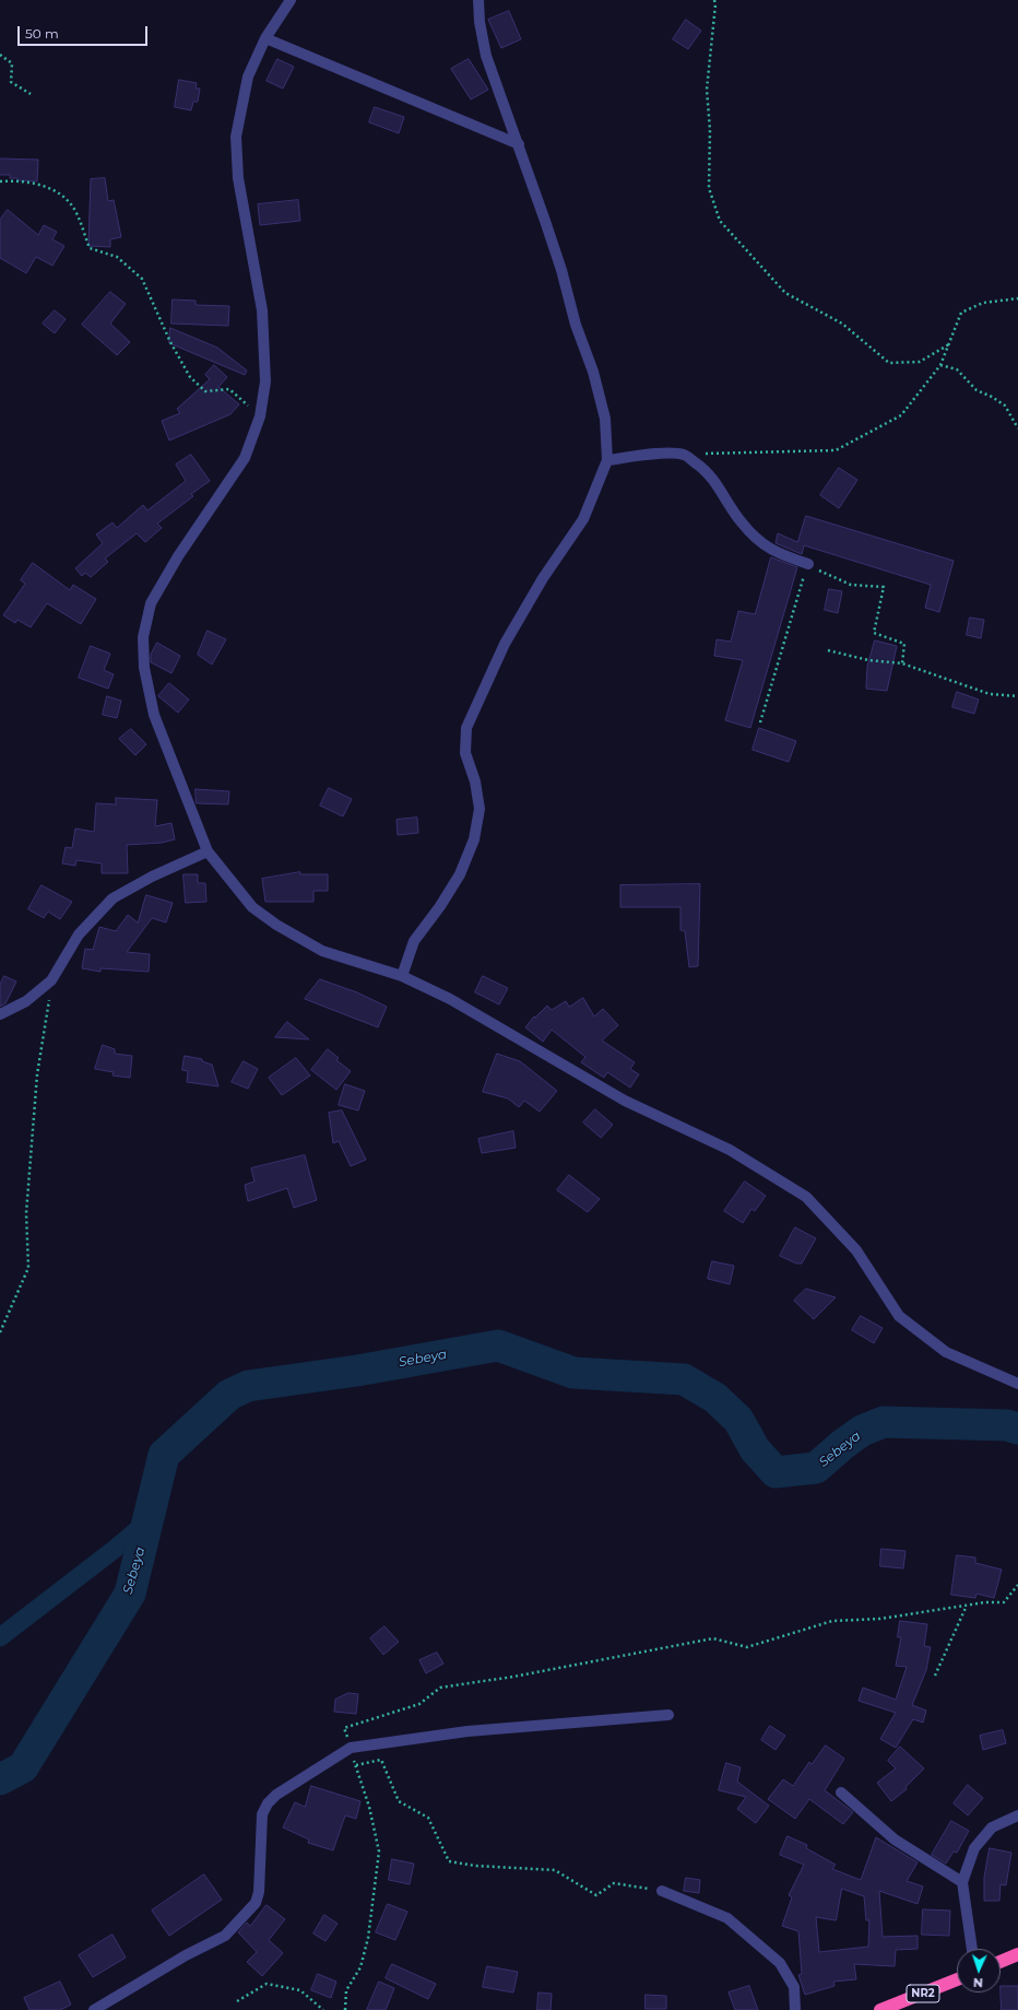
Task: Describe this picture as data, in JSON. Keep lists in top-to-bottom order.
{
  "streets": {
    "highway": ["NR2"]
  },
  "water": ["Sebeya"],
  "scale_bar": "50 m",
  "north": "bottom"
}
